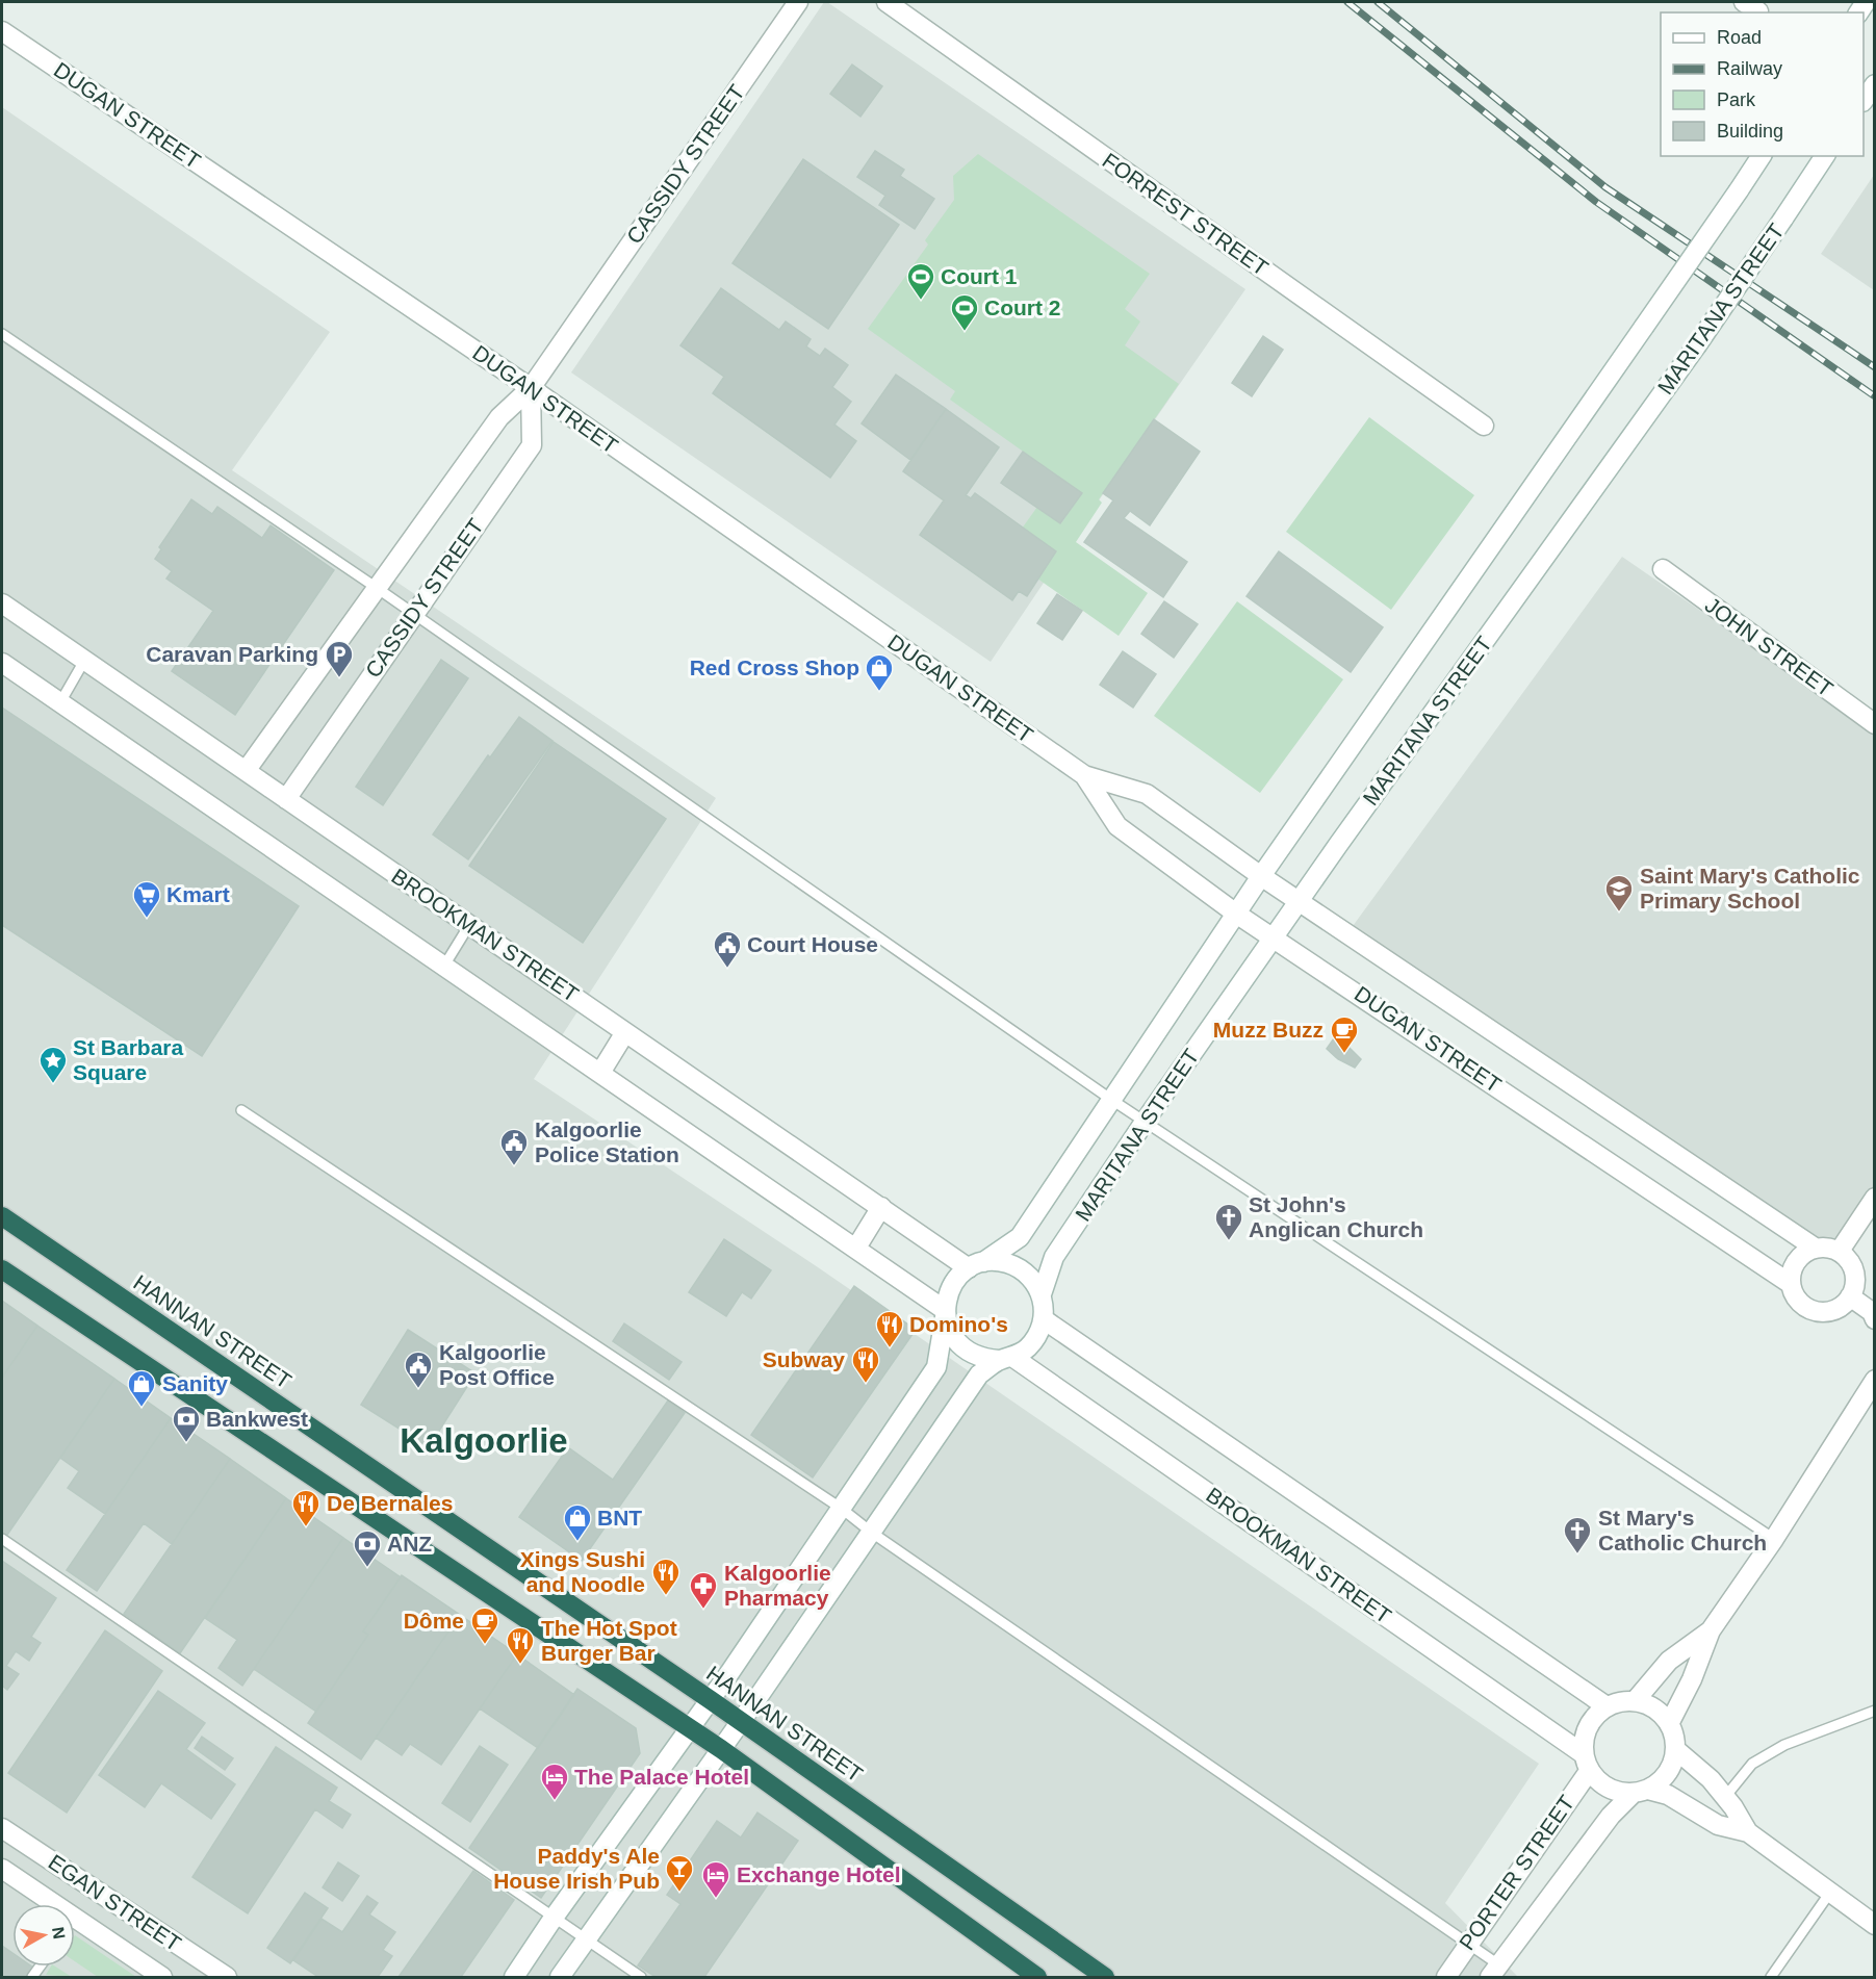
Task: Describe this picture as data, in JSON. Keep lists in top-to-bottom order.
{
  "streets": {
    "highway": ["HANNAN STREET"],
    "street": [
      "DUGAN STREET",
      "CASSIDY STREET",
      "FORREST STREET",
      "MARITANA STREET",
      "JOHN STREET",
      "BROOKMAN STREET",
      "PORTER STREET",
      "EGAN STREET"
    ]
  },
  "crossings": [
    ["DUGAN STREET", "CASSIDY STREET"],
    ["DUGAN STREET", "MARITANA STREET"],
    ["CASSIDY STREET", "BROOKMAN STREET"],
    ["MARITANA STREET", "BROOKMAN STREET"],
    ["BROOKMAN STREET", "PORTER STREET"]
  ],
  "districts": ["Kalgoorlie"],
  "places": {
    "sports": ["Court 1", "Court 2"],
    "parking": ["Caravan Parking"],
    "shop": ["Red Cross Shop", "Sanity", "BNT"],
    "school or university": ["Saint Mary's Catholic Primary School"],
    "supermarket": ["Kmart"],
    "public building": ["Court House", "Kalgoorlie Police Station", "Kalgoorlie Post Office"],
    "cafe": ["Muzz Buzz", "Dôme"],
    "place": ["St Barbara Square"],
    "church": ["St John's Anglican Church", "St Mary's Catholic Church"],
    "restaurant": [
      "Domino's",
      "Subway",
      "De Bernales",
      "Xings Sushi and Noodle",
      "The Hot Spot Burger Bar"
    ],
    "bank": ["Bankwest", "ANZ"],
    "pharmacy": ["Kalgoorlie Pharmacy"],
    "hotel": ["The Palace Hotel", "Exchange Hotel"],
    "bar": ["Paddy's Ale House Irish Pub"]
  },
  "legend": [
    "Road",
    "Railway",
    "Park",
    "Building"
  ],
  "north": "right"
}
